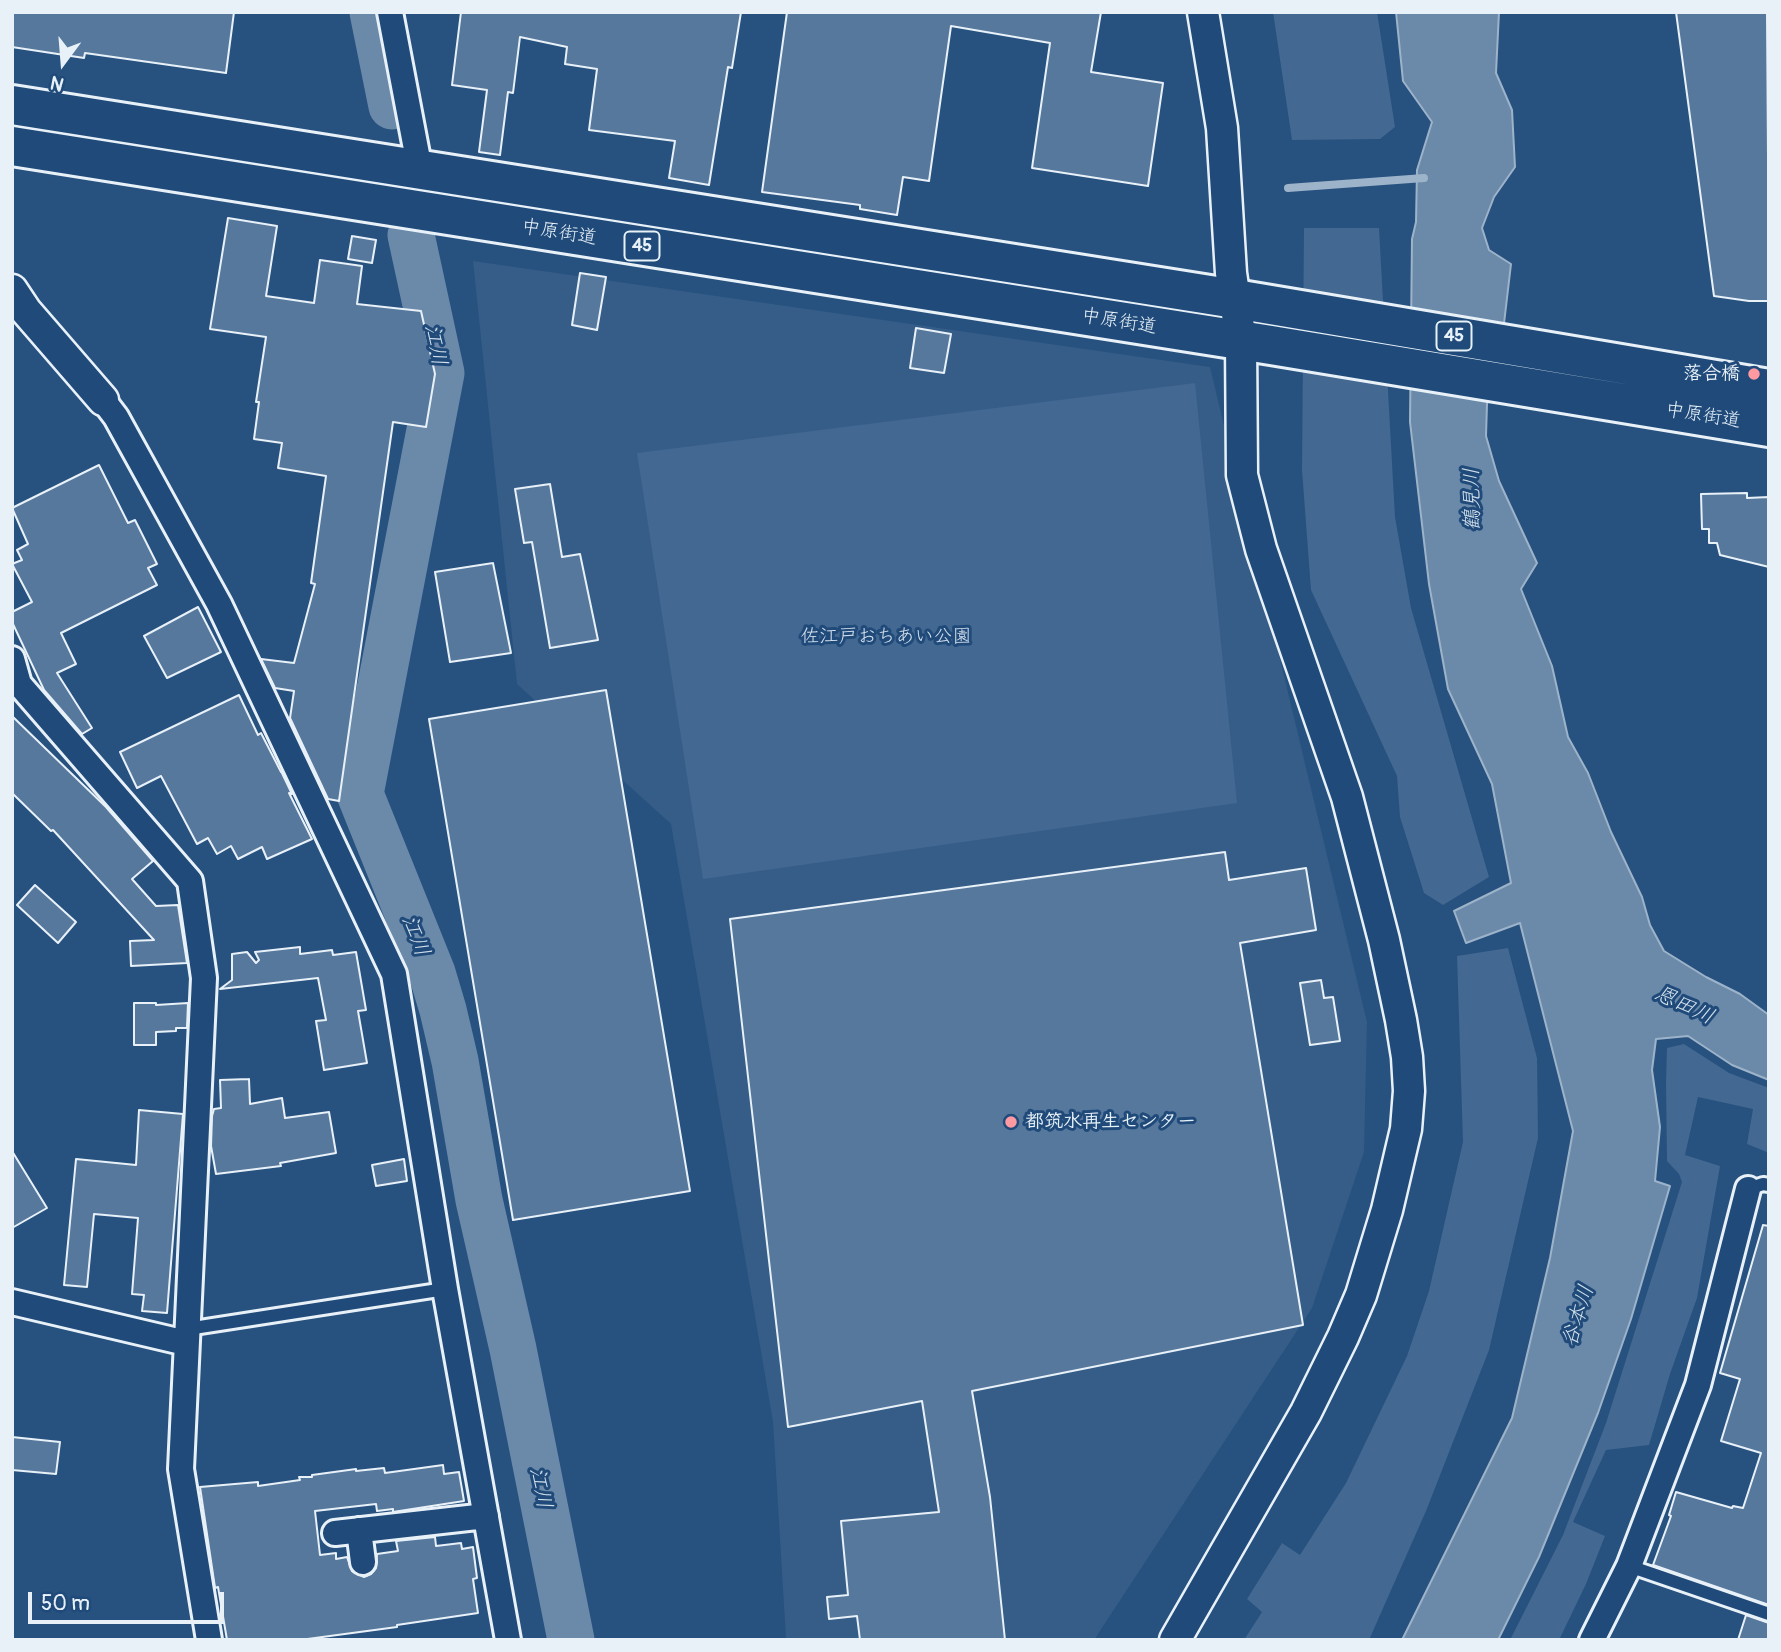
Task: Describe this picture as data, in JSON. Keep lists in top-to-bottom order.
{
  "streets": {
    "main road": ["中原街道", "45"]
  },
  "crossings": [
    ["中原街道", "45"]
  ],
  "water": [
    "江川",
    "鶴見川",
    "恩田川",
    "谷本川"
  ],
  "parks": ["佐江戸おちあい公園"],
  "places": ["落合橋", "都筑水再生センター"],
  "scale_bar": "50 m",
  "north": "bottom"
}
